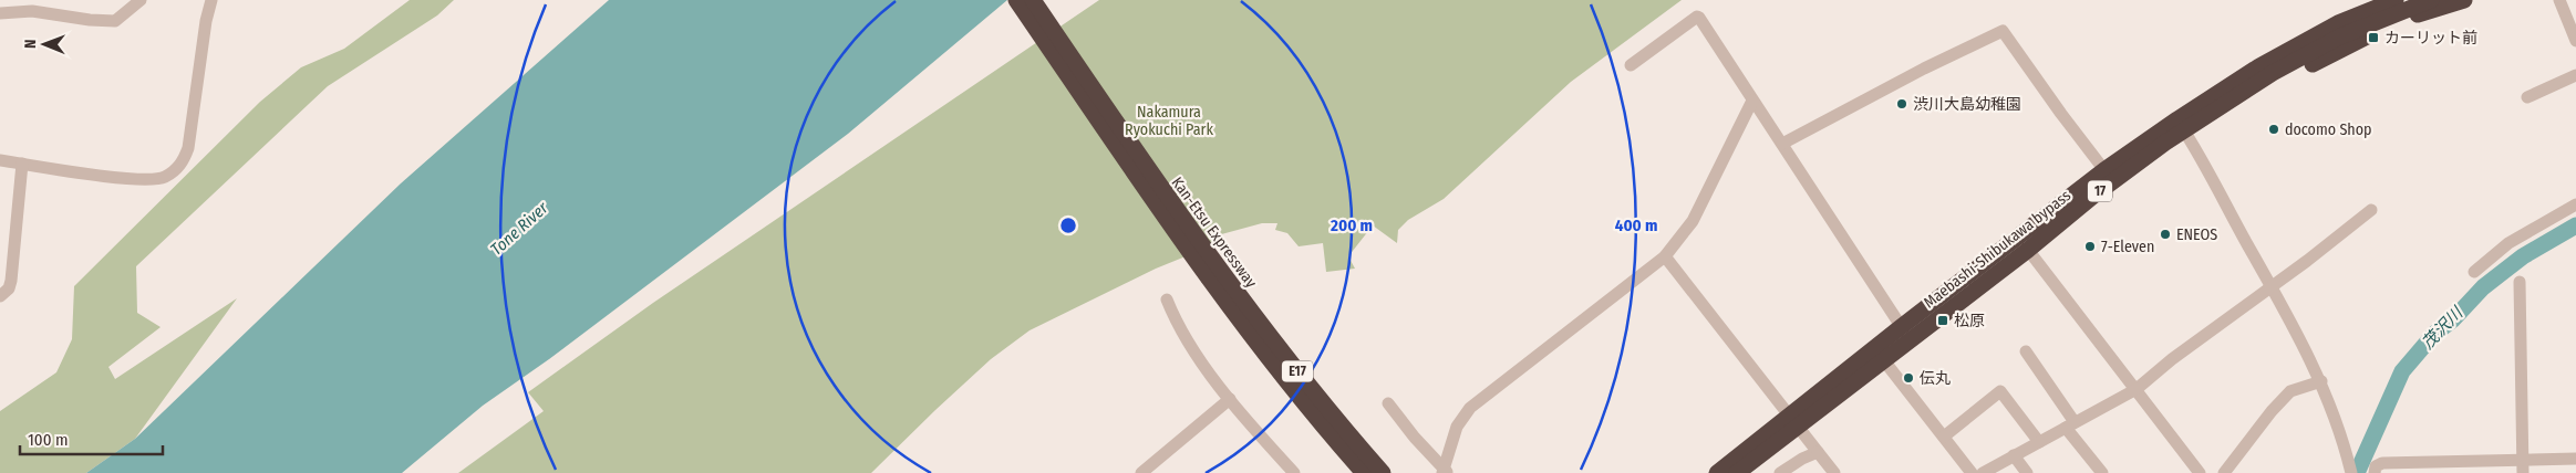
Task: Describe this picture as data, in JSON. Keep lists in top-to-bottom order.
{
  "streets": {
    "highway": [
      "17",
      "Kan-Etsu Expressway",
      "Maebashi-Shibukawa bypass",
      "E17"
    ]
  },
  "crossings": [
    ["17", "Maebashi-Shibukawa bypass"]
  ],
  "water": ["Tone River", "茂沢川"],
  "parks": ["Nakamura Ryokuchi Park"],
  "places": {
    "transit": ["カーリット前", "松原"],
    "other": [
      "渋川大島幼稚園",
      "docomo Shop",
      "ENEOS",
      "7-Eleven",
      "伝丸"
    ]
  },
  "scale_bar": "100 m",
  "north": "left",
  "rings": ["200 m", "400 m"]
}
